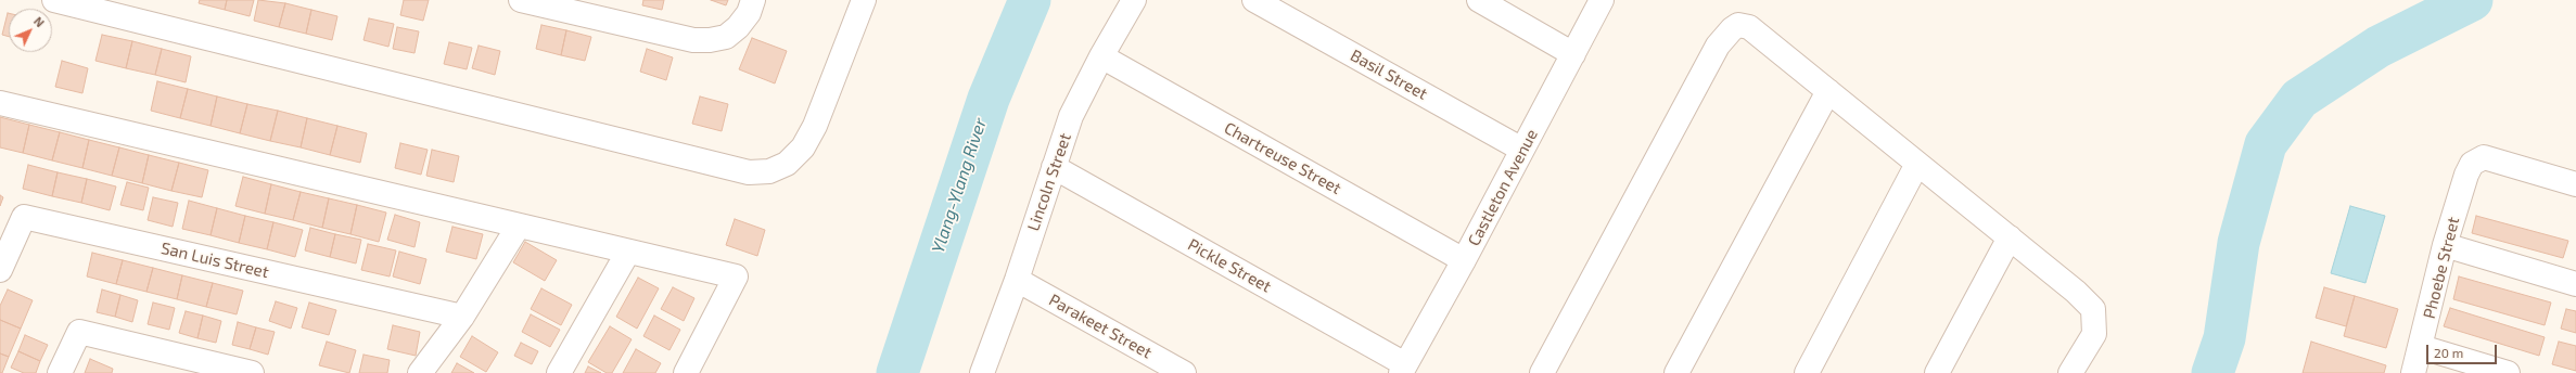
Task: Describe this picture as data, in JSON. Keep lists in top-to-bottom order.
{
  "streets": {
    "street": [
      "Basil Street",
      "Chartreuse Street",
      "Lincoln Street",
      "Castleton Avenue",
      "San Luis Street",
      "Pickle Street",
      "Phoebe Street",
      "Parakeet Street"
    ]
  },
  "crossings": [
    ["Basil Street", "Castleton Avenue"],
    ["Chartreuse Street", "Lincoln Street"],
    ["Chartreuse Street", "Castleton Avenue"],
    ["Lincoln Street", "Pickle Street"],
    ["Lincoln Street", "Parakeet Street"],
    ["Castleton Avenue", "Pickle Street"]
  ],
  "water": ["Ylang-Ylang River"],
  "scale_bar": "20 m",
  "north": "top right"
}
